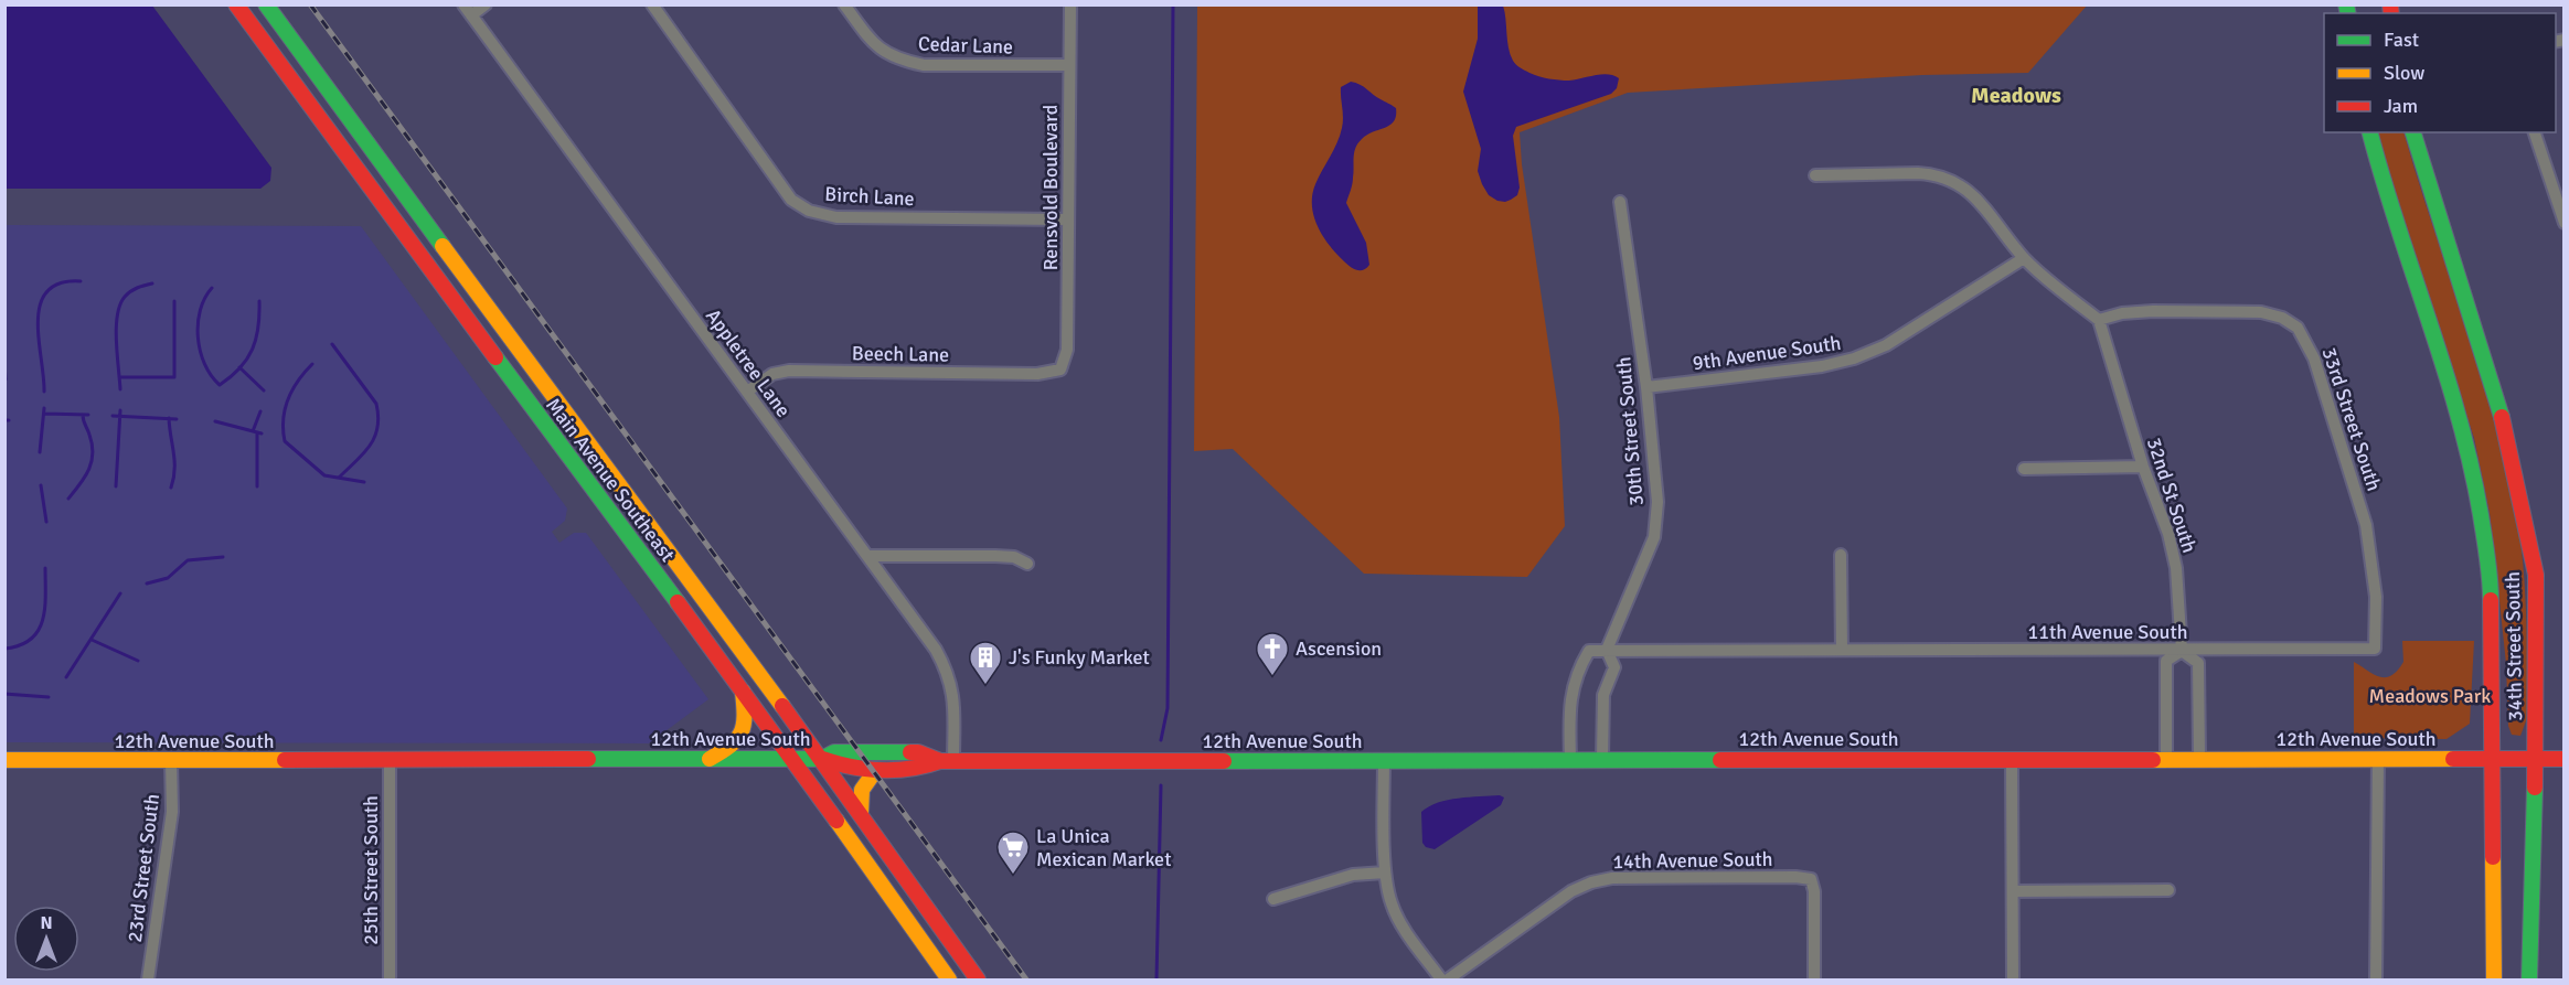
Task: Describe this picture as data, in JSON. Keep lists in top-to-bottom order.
{
  "streets": {
    "main road": ["Main Avenue Southeast", "34th Street South", "12th Avenue South"],
    "street": [
      "Cedar Lane",
      "Rensvold Boulevard",
      "Birch Lane",
      "9th Avenue South",
      "Beech Lane",
      "Appletree Lane",
      "33rd Street South",
      "30th Street South",
      "32nd St South",
      "11th Avenue South",
      "14th Avenue South",
      "23rd Street South",
      "25th Street South"
    ]
  },
  "crossings": [
    ["Cedar Lane", "Rensvold Boulevard"],
    ["Rensvold Boulevard", "Birch Lane"],
    ["Rensvold Boulevard", "Beech Lane"],
    ["9th Avenue South", "30th Street South"],
    ["Beech Lane", "Appletree Lane"],
    ["Appletree Lane", "12th Avenue South"],
    ["33rd Street South", "32nd St South"],
    ["33rd Street South", "11th Avenue South"],
    ["30th Street South", "11th Avenue South"],
    ["30th Street South", "12th Avenue South"],
    ["Main Avenue Southeast", "12th Avenue South"],
    ["32nd St South", "11th Avenue South"],
    ["34th Street South", "12th Avenue South"],
    ["12th Avenue South", "23rd Street South"],
    ["12th Avenue South", "25th Street South"]
  ],
  "districts": ["Meadows"],
  "parks": ["Meadows Park"],
  "places": {
    "church": ["Ascension"],
    "building": ["J's Funky Market"],
    "supermarket": ["La Unica Mexican Market"]
  },
  "legend": ["Fast", "Slow", "Jam"],
  "north": "top"
}
